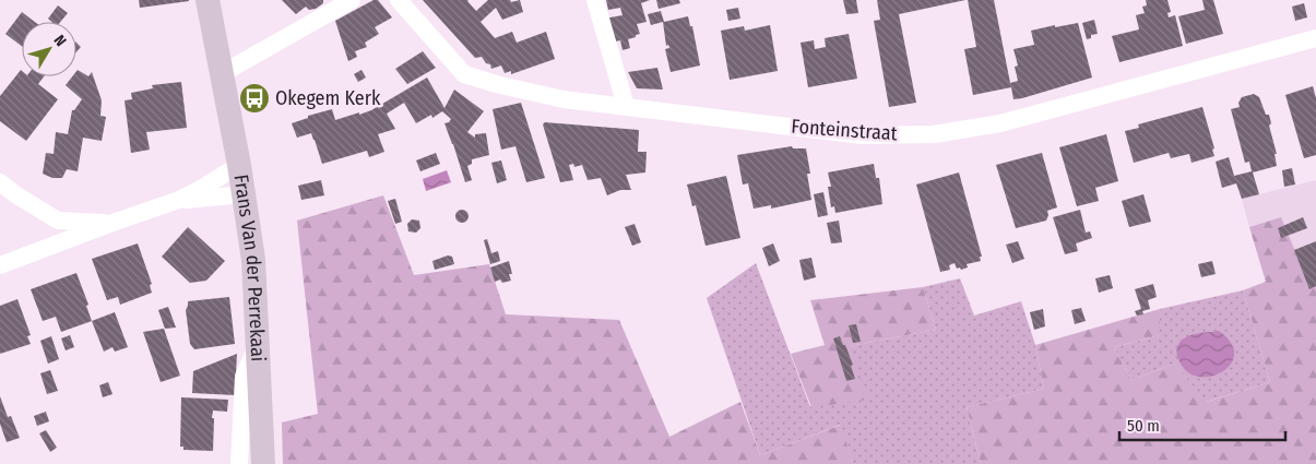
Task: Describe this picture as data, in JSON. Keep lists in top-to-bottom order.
{
  "streets": {
    "main road": ["Frans Van der Perrekaai"],
    "street": ["Fonteinstraat"]
  },
  "places": {
    "bus stop": ["Okegem Kerk"]
  },
  "scale_bar": "50 m",
  "north": "top right"
}
